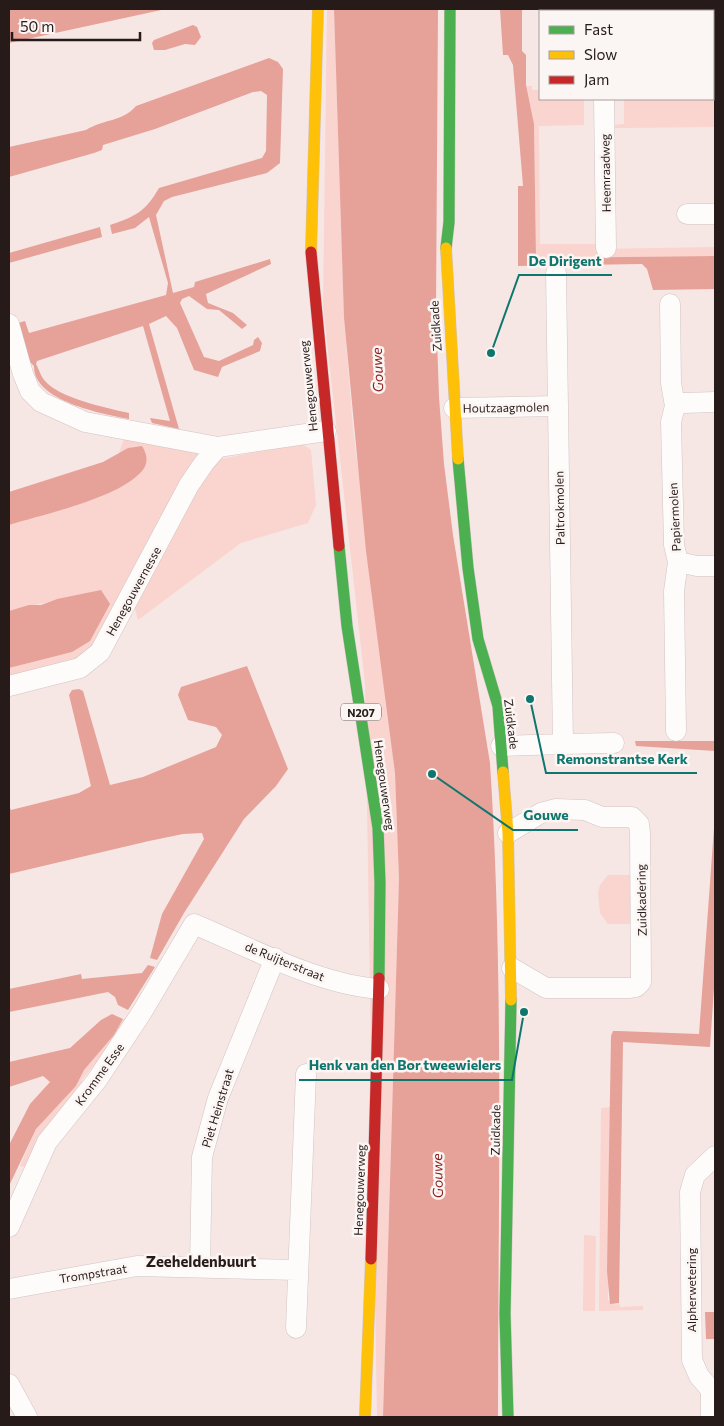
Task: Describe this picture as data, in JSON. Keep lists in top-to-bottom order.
{
  "streets": {
    "street": [
      "Heemraadweg",
      "Zuidkade",
      "Henegouwerweg",
      "Houtzaagmolen",
      "Paltrokmolen",
      "Papiermolen",
      "Henegouwernesse",
      "N207",
      "Zuidkadering",
      "de Ruijterstraat",
      "Kromme Esse",
      "Piet Heinstraat",
      "Trompstraat",
      "Alpherwetering"
    ]
  },
  "crossings": [
    ["Zuidkade", "Houtzaagmolen"],
    ["Zuidkade", "Zuidkadering"],
    ["Henegouwerweg", "de Ruijterstraat"],
    ["Houtzaagmolen", "Paltrokmolen"],
    ["de Ruijterstraat", "Kromme Esse"],
    ["de Ruijterstraat", "Piet Heinstraat"],
    ["Piet Heinstraat", "Trompstraat"]
  ],
  "districts": ["Zeeheldenbuurt"],
  "water": ["Gouwe"],
  "places": [
    "De Dirigent",
    "Remonstrantse Kerk",
    "Gouwe",
    "Henk van den Bor tweewielers"
  ],
  "legend": ["Fast", "Slow", "Jam"],
  "scale_bar": "50 m"
}
